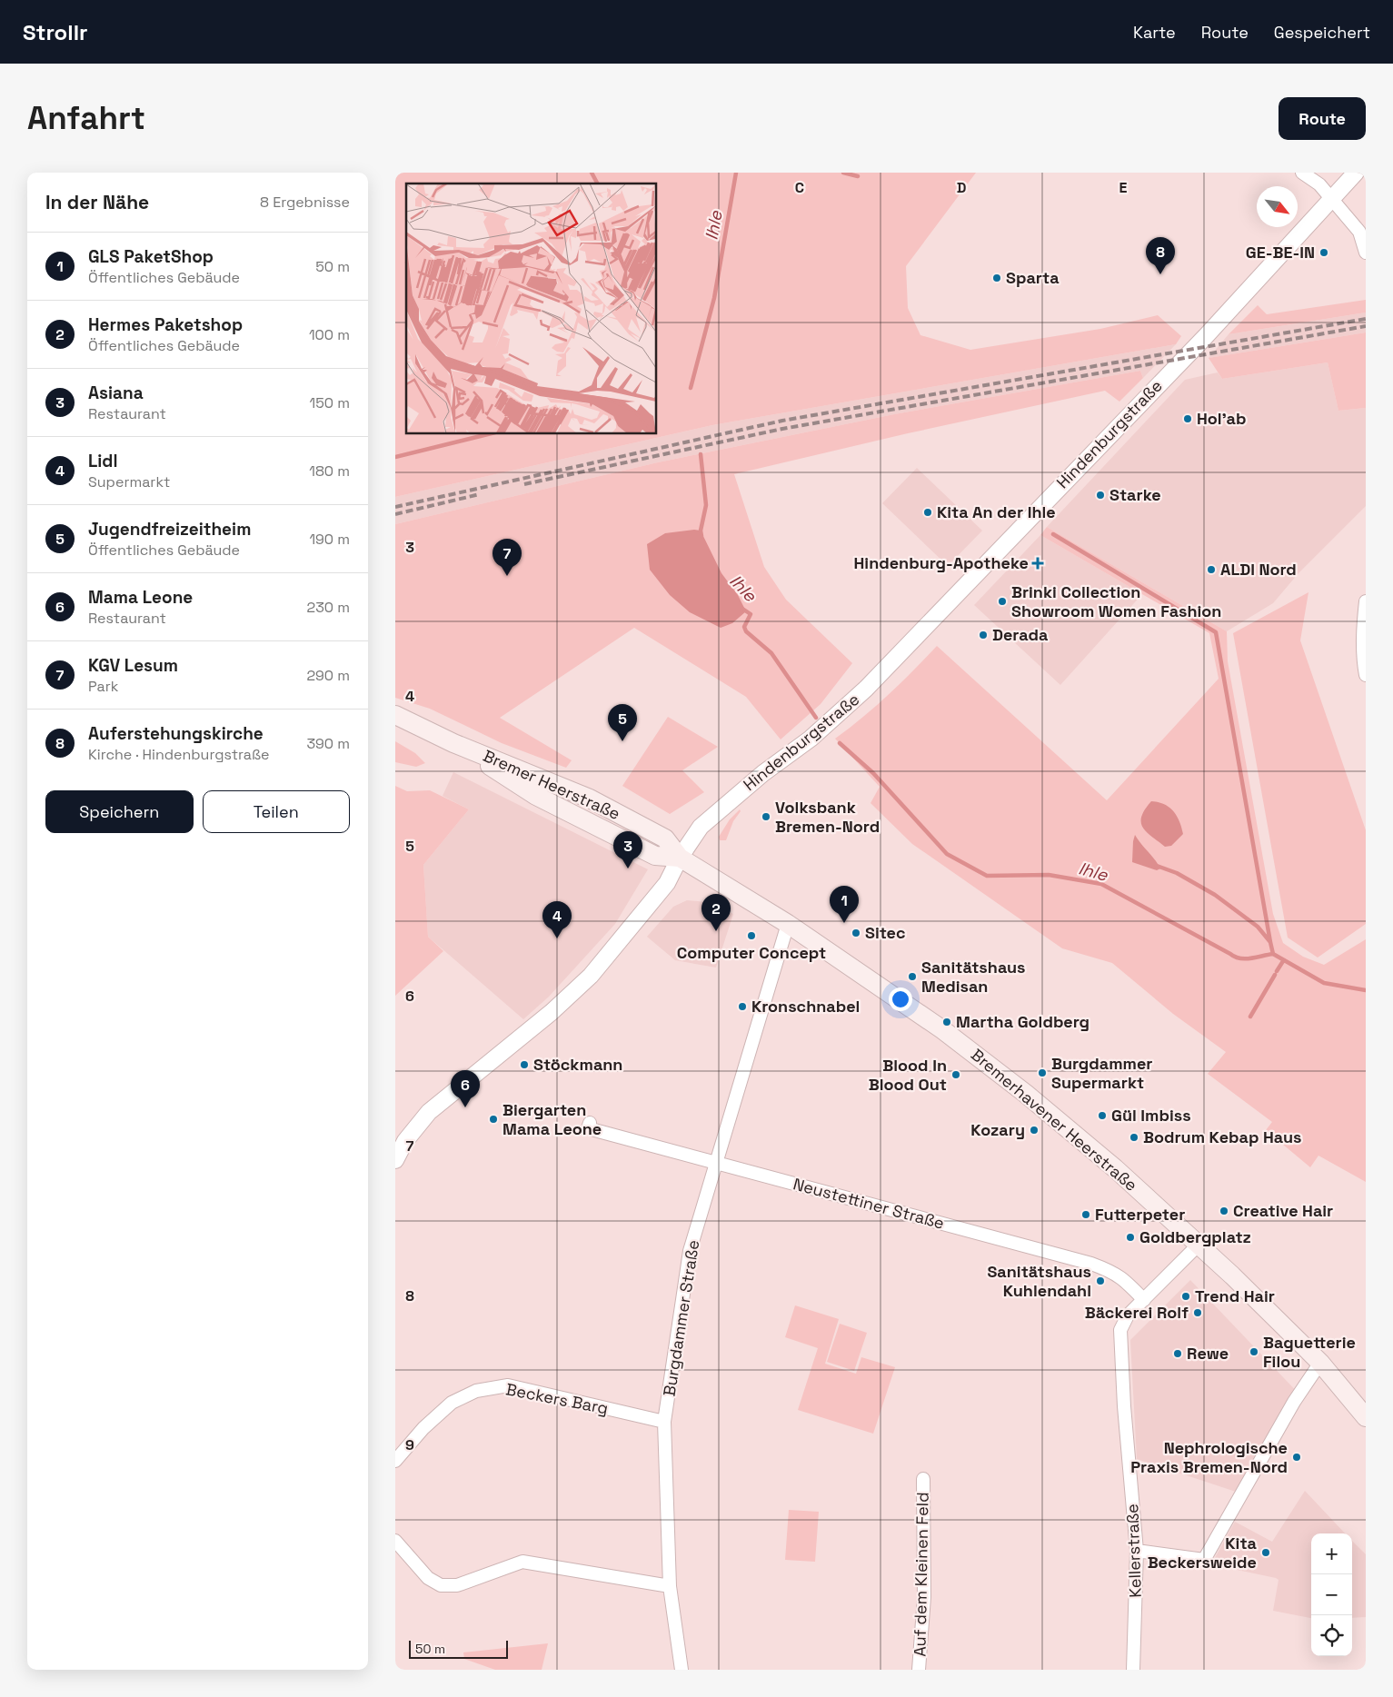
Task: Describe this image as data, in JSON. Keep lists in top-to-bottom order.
{
  "streets": {
    "main road": ["Bremer Heerstraße", "Bremerhavener Heerstraße"],
    "street": [
      "Hindenburgstraße",
      "Neustettiner Straße",
      "Burgdammer Straße",
      "Beckers Barg",
      "Kellerstraße",
      "Auf dem Kleinen Feld"
    ]
  },
  "crossings": [
    ["Hindenburgstraße", "Bremer Heerstraße"],
    ["Hindenburgstraße", "Bremerhavener Heerstraße"],
    ["Bremer Heerstraße", "Bremerhavener Heerstraße"],
    ["Bremerhavener Heerstraße", "Burgdammer Straße"],
    ["Bremerhavener Heerstraße", "Kellerstraße"],
    ["Neustettiner Straße", "Burgdammer Straße"],
    ["Neustettiner Straße", "Kellerstraße"],
    ["Burgdammer Straße", "Beckers Barg"]
  ],
  "water": ["Ihle"],
  "places": {
    "other": [
      "GE-BE-IN",
      "Sparta",
      "Hol'ab",
      "Starke",
      "Kita An der Ihle",
      "ALDI Nord",
      "Brinki Collection Showroom Women Fashion",
      "Derada",
      "Volksbank Bremen-Nord",
      "Sitec",
      "Computer Concept",
      "Sanitätshaus Medisan",
      "Kronschnabel",
      "Martha Goldberg",
      "Stöckmann",
      "Burgdammer Supermarkt",
      "Blood In Blood Out",
      "Gül Imbiss",
      "Biergarten Mama Leone",
      "Kozary",
      "Bodrum Kebap Haus",
      "Creative Hair",
      "Futterpeter",
      "Goldbergplatz",
      "Sanitätshaus Kuhlendahl",
      "Trend Hair",
      "Bäckerei Rolf",
      "Baguetterie Filou",
      "Rewe",
      "Nephrologische Praxis Bremen-Nord",
      "Kita Beckersweide"
    ],
    "health": ["Hindenburg-Apotheke"]
  },
  "scale_bar": "50 m",
  "north": "bottom right",
  "page": {
    "header": "Strollr",
    "nav": ["Karte", "Route", "Gespeichert"],
    "buttons": [
      "Route",
      ["Speichern", "Teilen"]
    ],
    "title": "Anfahrt",
    "heading": ["In der Nähe", "8 Ergebnisse"],
    "list": [
      {
        "mark": "1",
        "name": "GLS PaketShop",
        "note": "Öffentliches Gebäude",
        "value": "50 m"
      },
      {
        "mark": "2",
        "name": "Hermes Paketshop",
        "note": "Öffentliches Gebäude",
        "value": "100 m"
      },
      {
        "mark": "3",
        "name": "Asiana",
        "note": "Restaurant",
        "value": "150 m"
      },
      {
        "mark": "4",
        "name": "Lidl",
        "note": "Supermarkt",
        "value": "180 m"
      },
      {
        "mark": "5",
        "name": "Jugendfreizeitheim",
        "note": "Öffentliches Gebäude",
        "value": "190 m"
      },
      {
        "mark": "6",
        "name": "Mama Leone",
        "note": "Restaurant",
        "value": "230 m"
      },
      {
        "mark": "7",
        "name": "KGV Lesum",
        "note": "Park",
        "value": "290 m"
      },
      {
        "mark": "8",
        "name": "Auferstehungskirche",
        "note": "Kirche · Hindenburgstraße",
        "value": "390 m"
      }
    ],
    "pins": [
      "8",
      "7",
      "5",
      "3",
      "1",
      "2",
      "4",
      "6"
    ],
    "map_buttons": ["+", "−"],
    "scale": "50 m"
  },
  "grid": {
    "columns": ["C", "D", "E"],
    "rows": [
      "3",
      "4",
      "5",
      "6",
      "7",
      "8",
      "9"
    ]
  }
}
